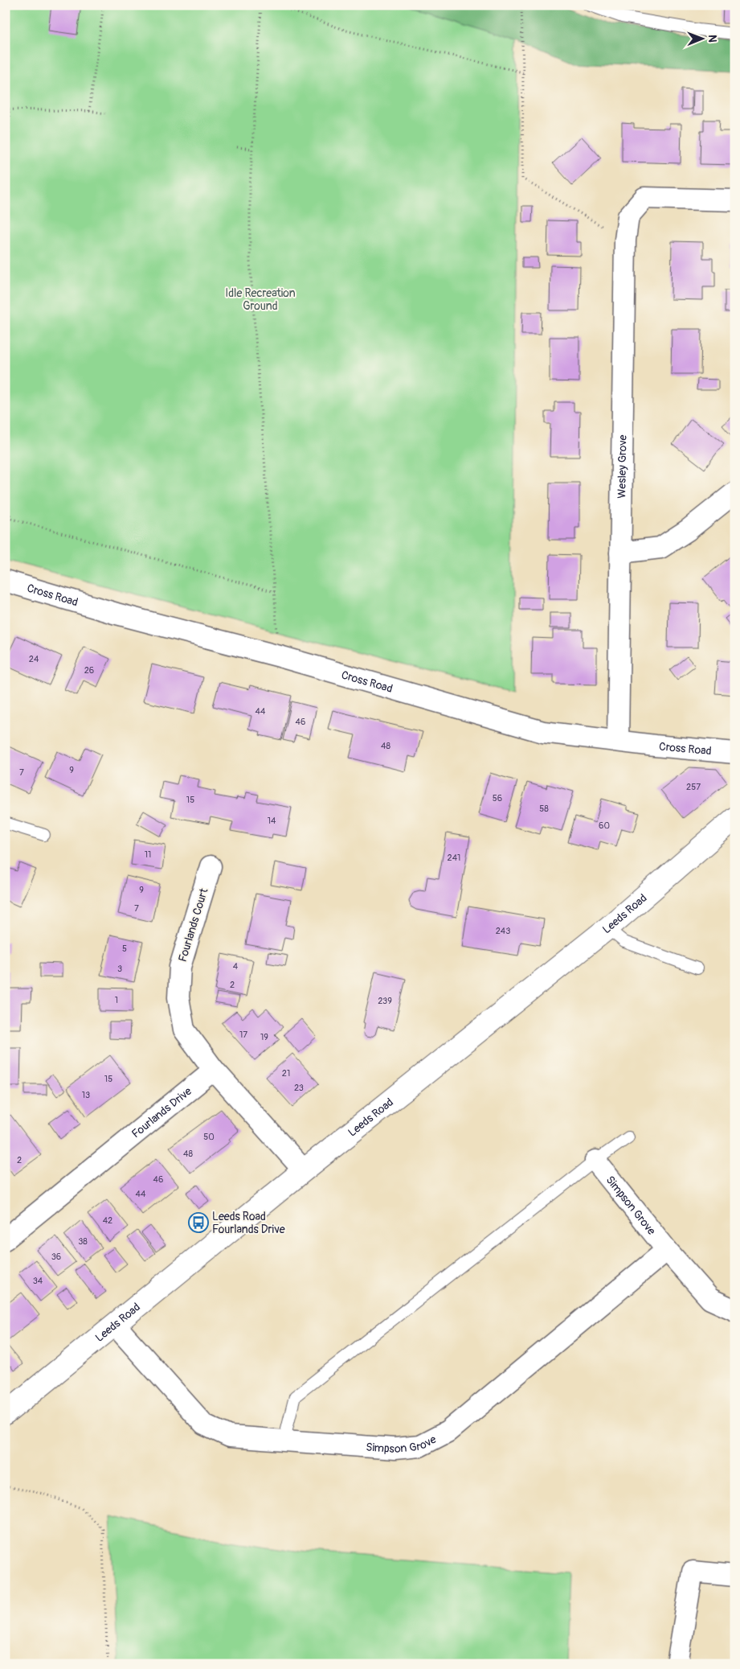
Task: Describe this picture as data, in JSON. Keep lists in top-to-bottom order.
{
  "streets": {
    "main road": ["Leeds Road"],
    "street": [
      "Wesley Grove",
      "Cross Road",
      "Fourlands Court",
      "Fourlands Drive",
      "Simpson Grove"
    ]
  },
  "crossings": [
    ["Wesley Grove", "Cross Road"],
    ["Leeds Road", "Simpson Grove"],
    ["Fourlands Court", "Fourlands Drive"]
  ],
  "parks": ["Idle Recreation Ground"],
  "places": {
    "bus stop": ["Leeds Road Fourlands Drive"]
  },
  "house_numbers": [
    "24",
    "26",
    "44",
    "46",
    "48",
    "9",
    "7",
    "257",
    "56",
    "15",
    "58",
    "14",
    "60",
    "11",
    "241",
    "9",
    "7",
    "243",
    "5",
    "4",
    "3",
    "2",
    "1",
    "239",
    "17",
    "19",
    "21",
    "15",
    "23",
    "13",
    "50",
    "48",
    "2",
    "46",
    "44",
    "42",
    "38",
    "36",
    "34"
  ],
  "north": "right"
}
